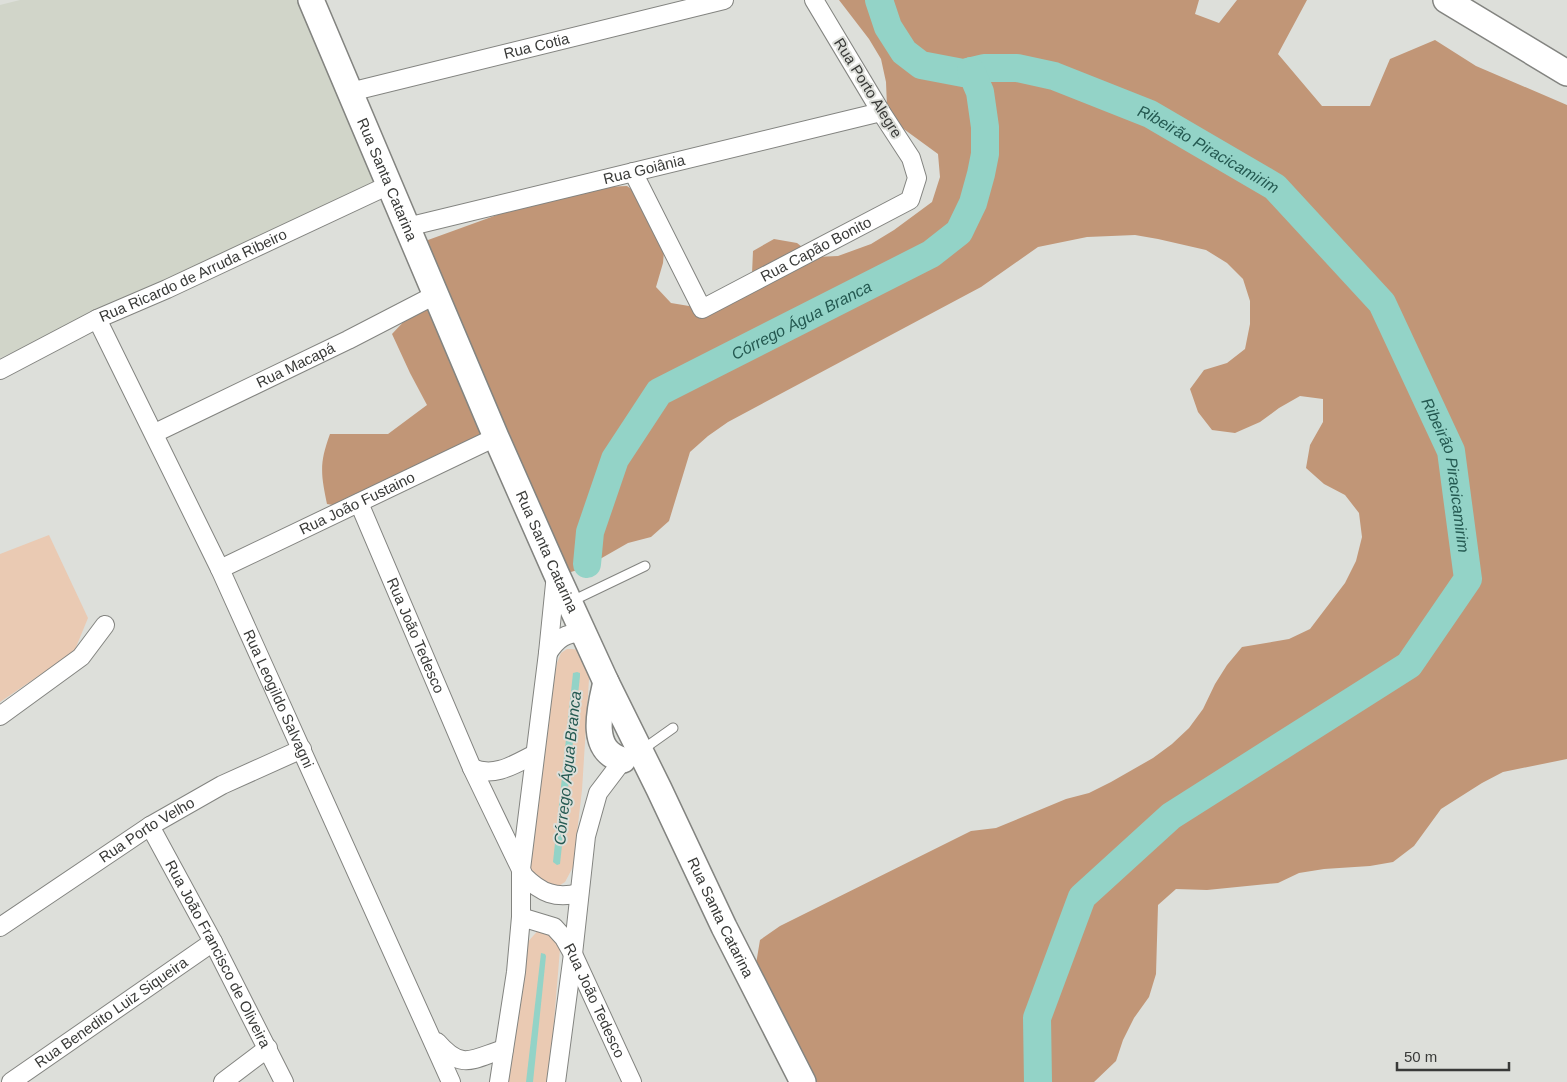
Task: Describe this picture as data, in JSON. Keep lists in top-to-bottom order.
{
  "streets": {
    "street": [
      "Rua Cotia",
      "Rua Porto Alegre",
      "Rua Goiânia",
      "Rua Santa Catarina",
      "Rua Capão Bonito",
      "Rua Ricardo de Arruda Ribeiro",
      "Rua Macapá",
      "Rua João Fustaino",
      "Rua João Tedesco",
      "Rua Leogildo Salvagni",
      "Rua Porto Velho",
      "Rua João Francisco de Oliveira",
      "Rua Benedito Luiz Siqueira"
    ]
  },
  "crossings": [
    ["Rua Cotia", "Rua Santa Catarina"],
    ["Rua Porto Alegre", "Rua Goiânia"],
    ["Rua Porto Alegre", "Rua Capão Bonito"],
    ["Rua Goiânia", "Rua Santa Catarina"],
    ["Rua Goiânia", "Rua Capão Bonito"],
    ["Rua Santa Catarina", "Rua Ricardo de Arruda Ribeiro"],
    ["Rua Santa Catarina", "Rua Macapá"],
    ["Rua Santa Catarina", "Rua João Fustaino"],
    ["Rua Ricardo de Arruda Ribeiro", "Rua Leogildo Salvagni"],
    ["Rua Macapá", "Rua Leogildo Salvagni"],
    ["Rua João Fustaino", "Rua João Tedesco"],
    ["Rua João Fustaino", "Rua Leogildo Salvagni"],
    ["Rua Leogildo Salvagni", "Rua Porto Velho"],
    ["Rua Porto Velho", "Rua João Francisco de Oliveira"],
    ["Rua João Francisco de Oliveira", "Rua Benedito Luiz Siqueira"]
  ],
  "water": ["Ribeirão Piracicamirim", "Córrego Água Branca"],
  "scale_bar": "50 m"
}
